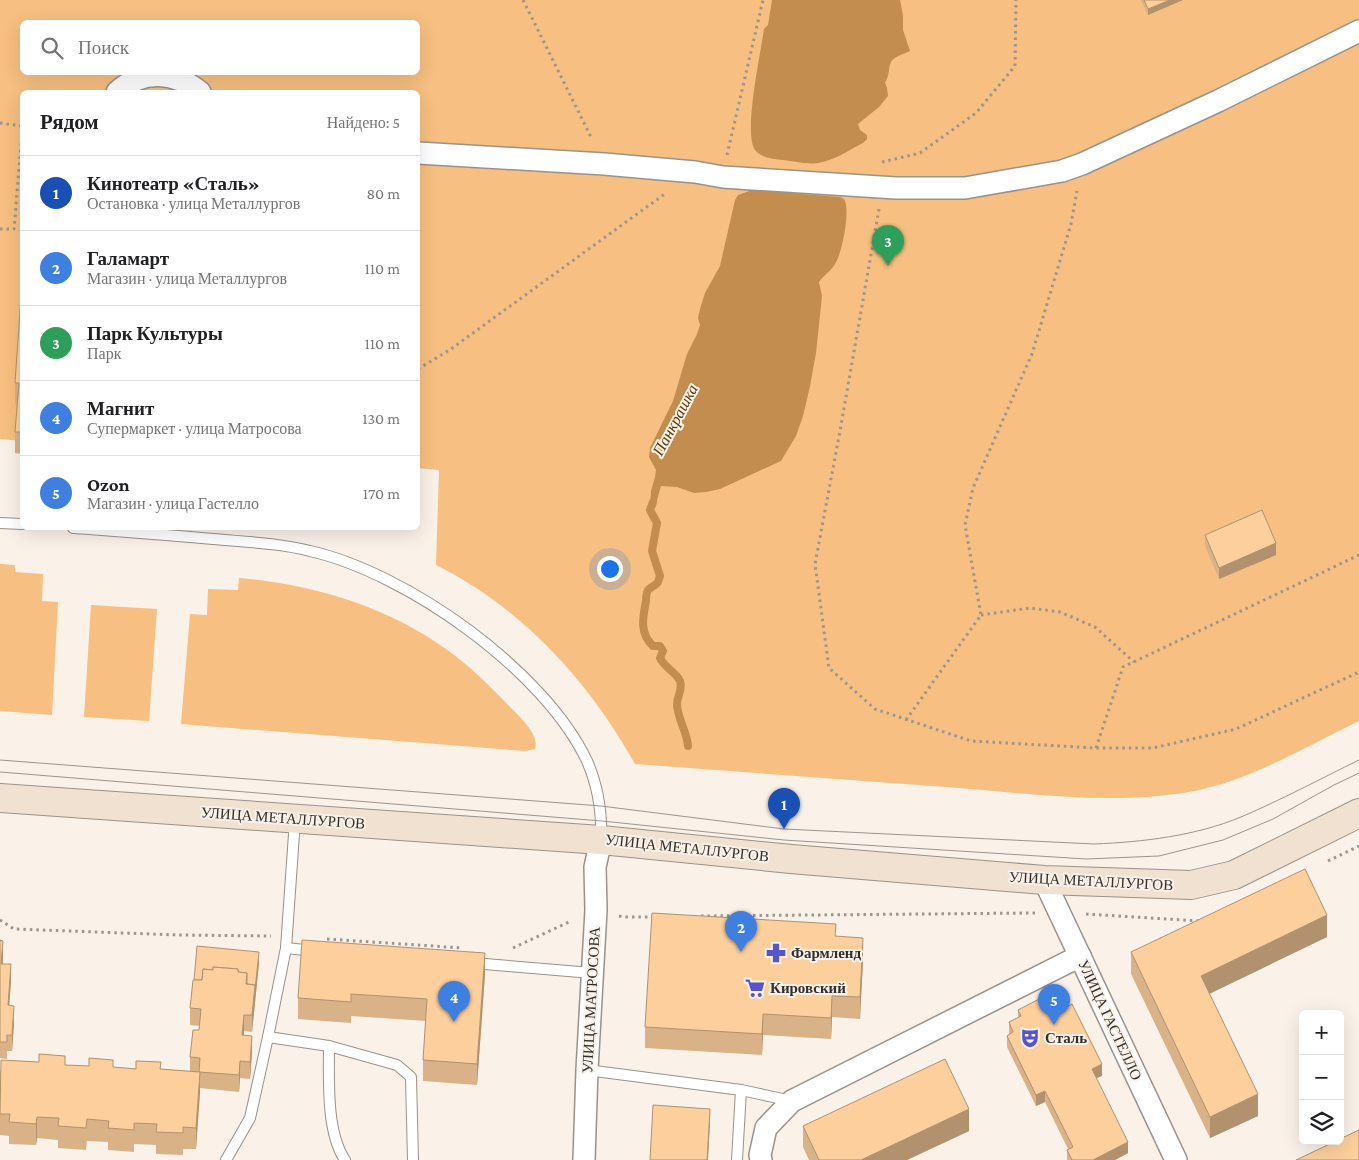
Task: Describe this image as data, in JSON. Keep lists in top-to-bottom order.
{
  "streets": {
    "main road": ["УЛИЦА МЕТАЛЛУРГОВ"],
    "street": ["УЛИЦА МАТРОСОВА", "УЛИЦА ГАСТЕЛЛО"]
  },
  "crossings": [
    ["УЛИЦА МЕТАЛЛУРГОВ", "УЛИЦА МАТРОСОВА"],
    ["УЛИЦА МЕТАЛЛУРГОВ", "УЛИЦА ГАСТЕЛЛО"]
  ],
  "water": ["Панкрашка"],
  "places": {
    "pharmacy": ["Фармленд"],
    "supermarket": ["Кировский"],
    "theatre": ["Сталь"]
  },
  "page": {
    "search": "Поиск",
    "heading": ["Рядом", "Найдено: 5"],
    "list": [
      {
        "mark": "1",
        "name": "Кинотеатр «Сталь»",
        "note": "Остановка · улица Металлургов",
        "value": "80 m"
      },
      {
        "mark": "2",
        "name": "Галамарт",
        "note": "Магазин · улица Металлургов",
        "value": "110 m"
      },
      {
        "mark": "3",
        "name": "Парк Культуры",
        "note": "Парк",
        "value": "110 m"
      },
      {
        "mark": "4",
        "name": "Магнит",
        "note": "Супермаркет · улица Матросова",
        "value": "130 m"
      },
      {
        "mark": "5",
        "name": "Ozon",
        "note": "Магазин · улица Гастелло",
        "value": "170 m"
      }
    ],
    "pins": [
      "3",
      "1",
      "2",
      "4",
      "5"
    ],
    "map_buttons": ["+", "−"]
  }
}
